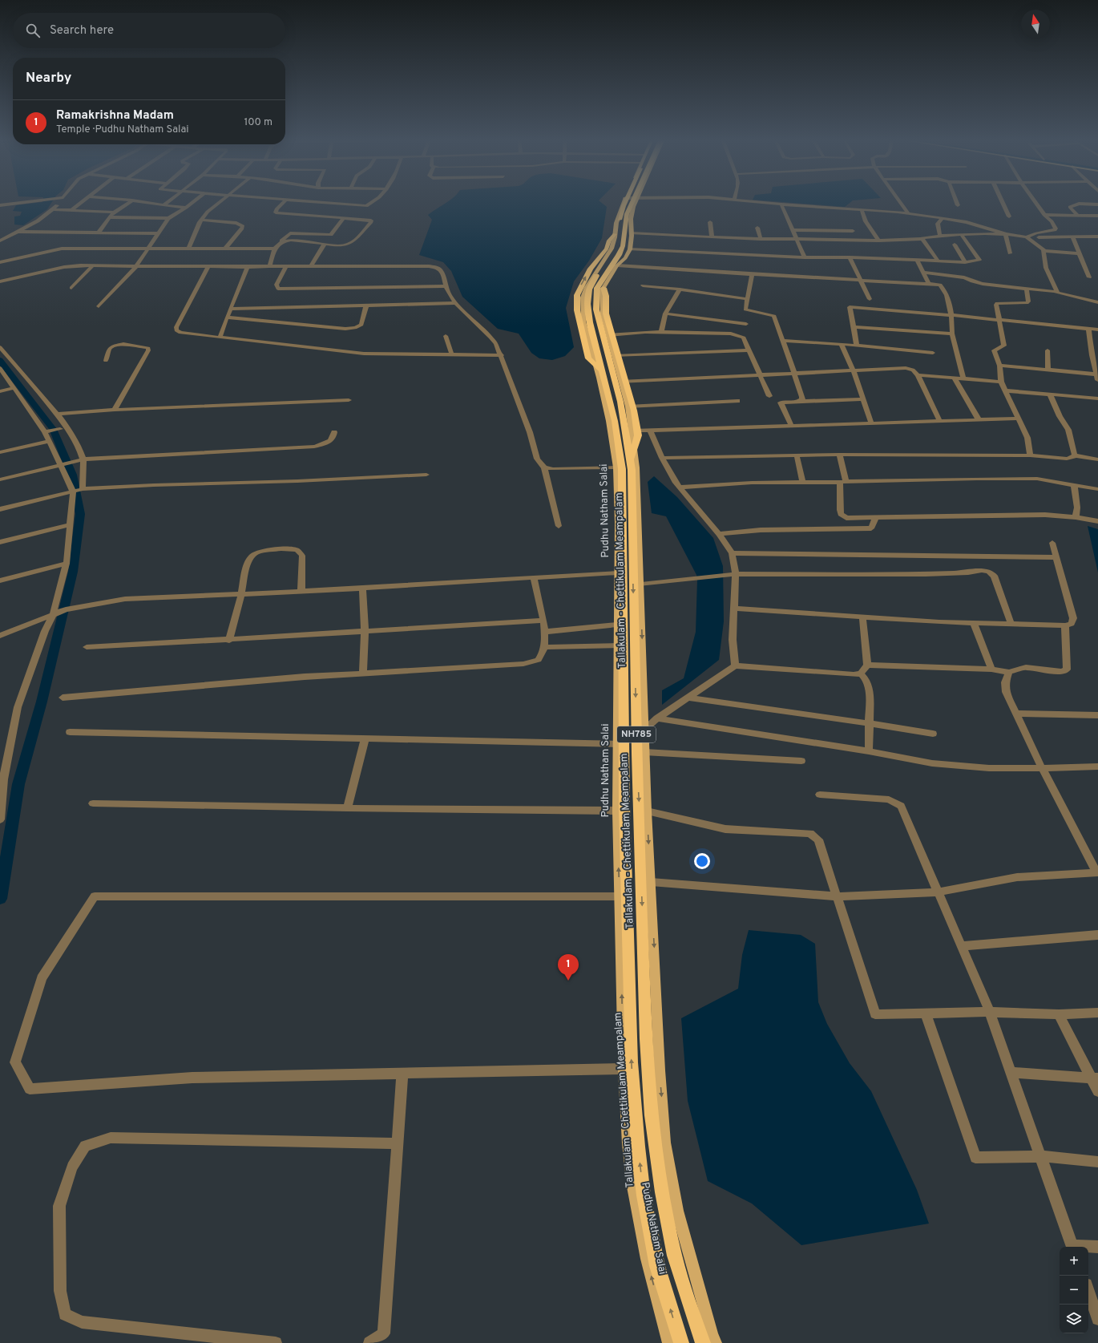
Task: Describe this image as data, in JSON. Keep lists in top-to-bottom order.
{
  "streets": {
    "highway": ["Tallakulam - Chettikulam Meampalam", "NH785"],
    "main road": ["Pudhu Natham Salai"]
  },
  "north": "top",
  "page": {
    "search": "Search here",
    "heading": "Nearby",
    "list": [
      {
        "mark": "1",
        "name": "Ramakrishna Madam",
        "note": "Temple · Pudhu Natham Salai",
        "value": "100 m"
      }
    ],
    "pins": "1",
    "map_buttons": ["+", "−"]
  }
}
